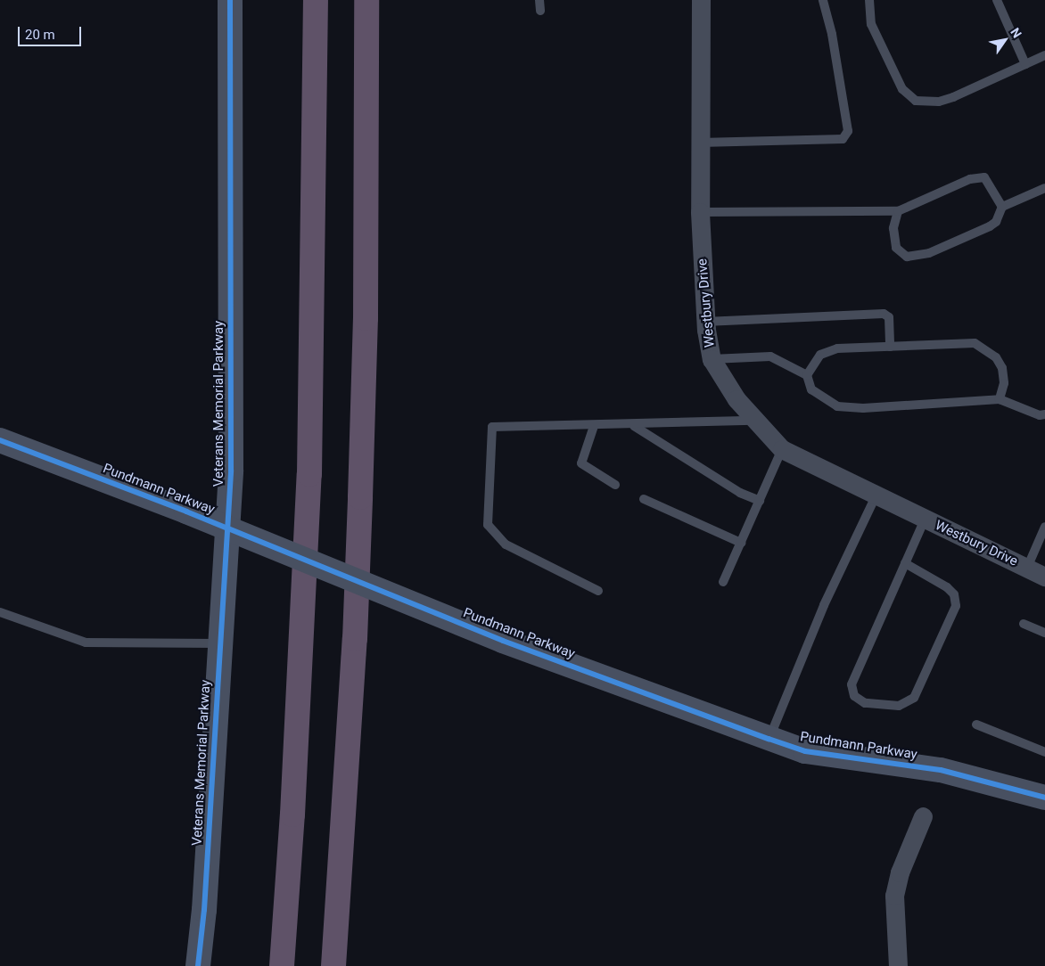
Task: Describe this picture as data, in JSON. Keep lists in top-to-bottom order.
{
  "streets": {
    "street": ["Westbury Drive", "Veterans Memorial Parkway", "Pundmann Parkway"]
  },
  "scale_bar": "20 m",
  "north": "top right"
}
